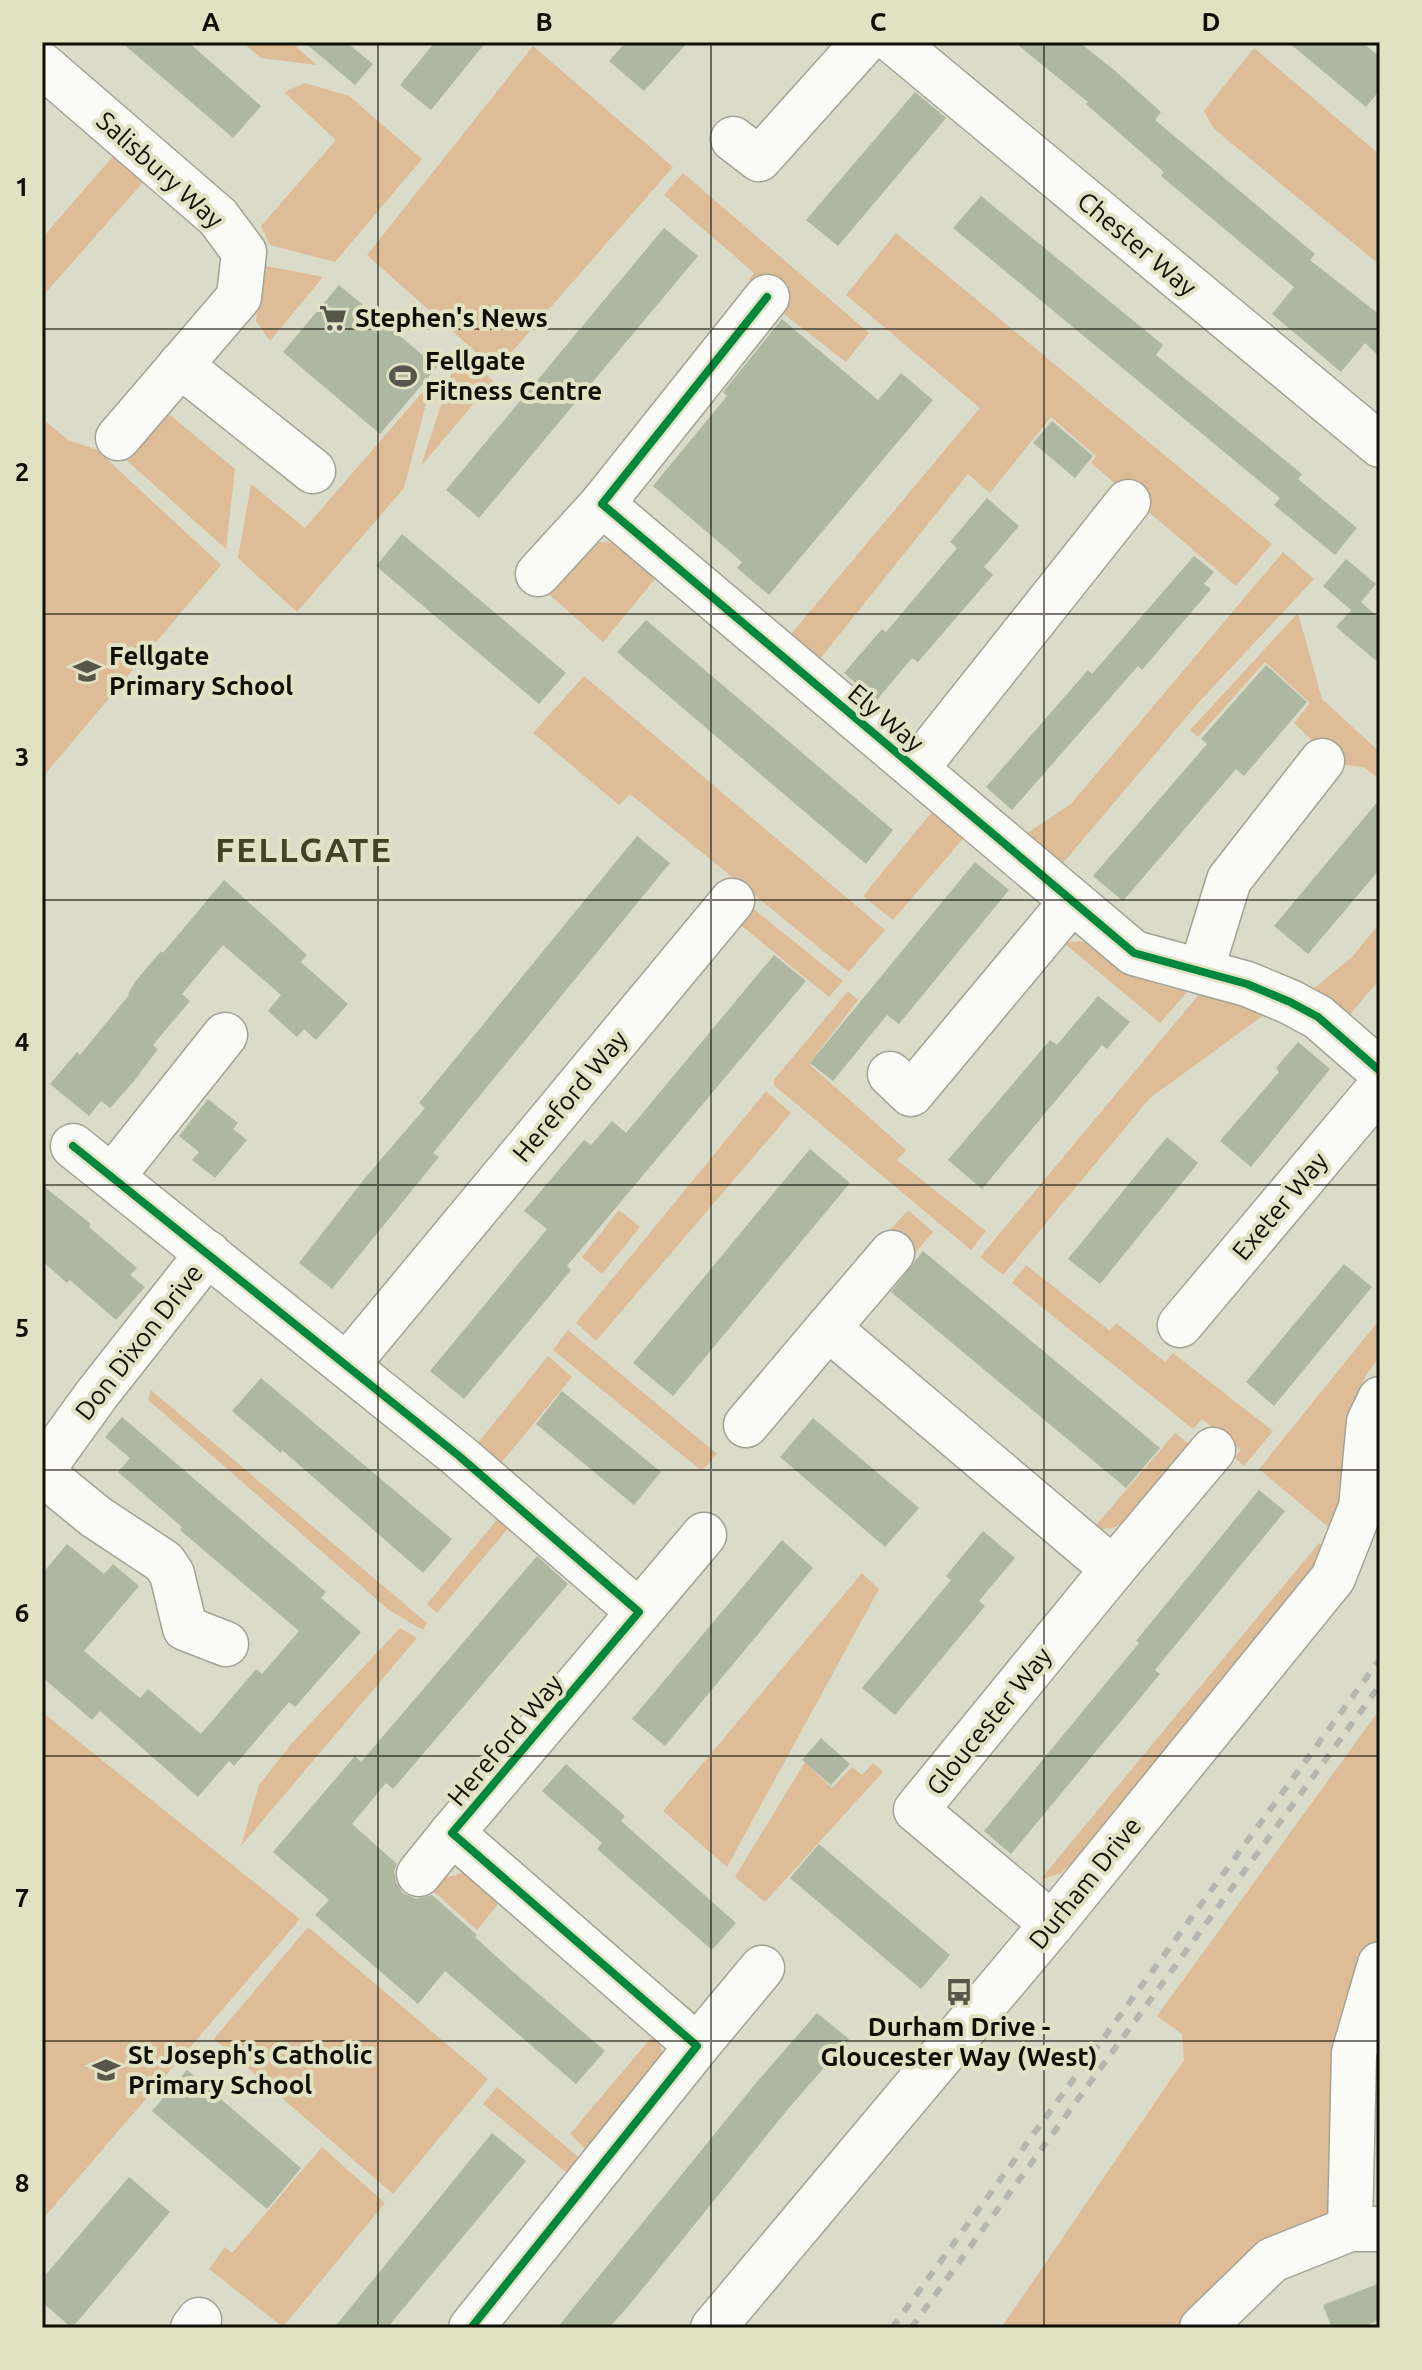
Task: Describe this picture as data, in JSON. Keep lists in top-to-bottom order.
{
  "streets": {
    "street": [
      "Salisbury Way",
      "Chester Way",
      "Ely Way",
      "Hereford Way",
      "Exeter Way",
      "Don Dixon Drive",
      "Gloucester Way",
      "Durham Drive"
    ]
  },
  "crossings": [
    ["Gloucester Way", "Durham Drive"]
  ],
  "districts": ["FELLGATE"],
  "places": {
    "supermarket": ["Stephen's News"],
    "sports": ["Fellgate Fitness Centre"],
    "school or university": ["Fellgate Primary School", "St Joseph's Catholic Primary School"],
    "bus stop": ["Durham Drive - Gloucester Way (West)"]
  },
  "grid": {
    "columns": [
      "A",
      "B",
      "C",
      "D"
    ],
    "rows": [
      "1",
      "2",
      "3",
      "4",
      "5",
      "6",
      "7",
      "8"
    ]
  }
}
